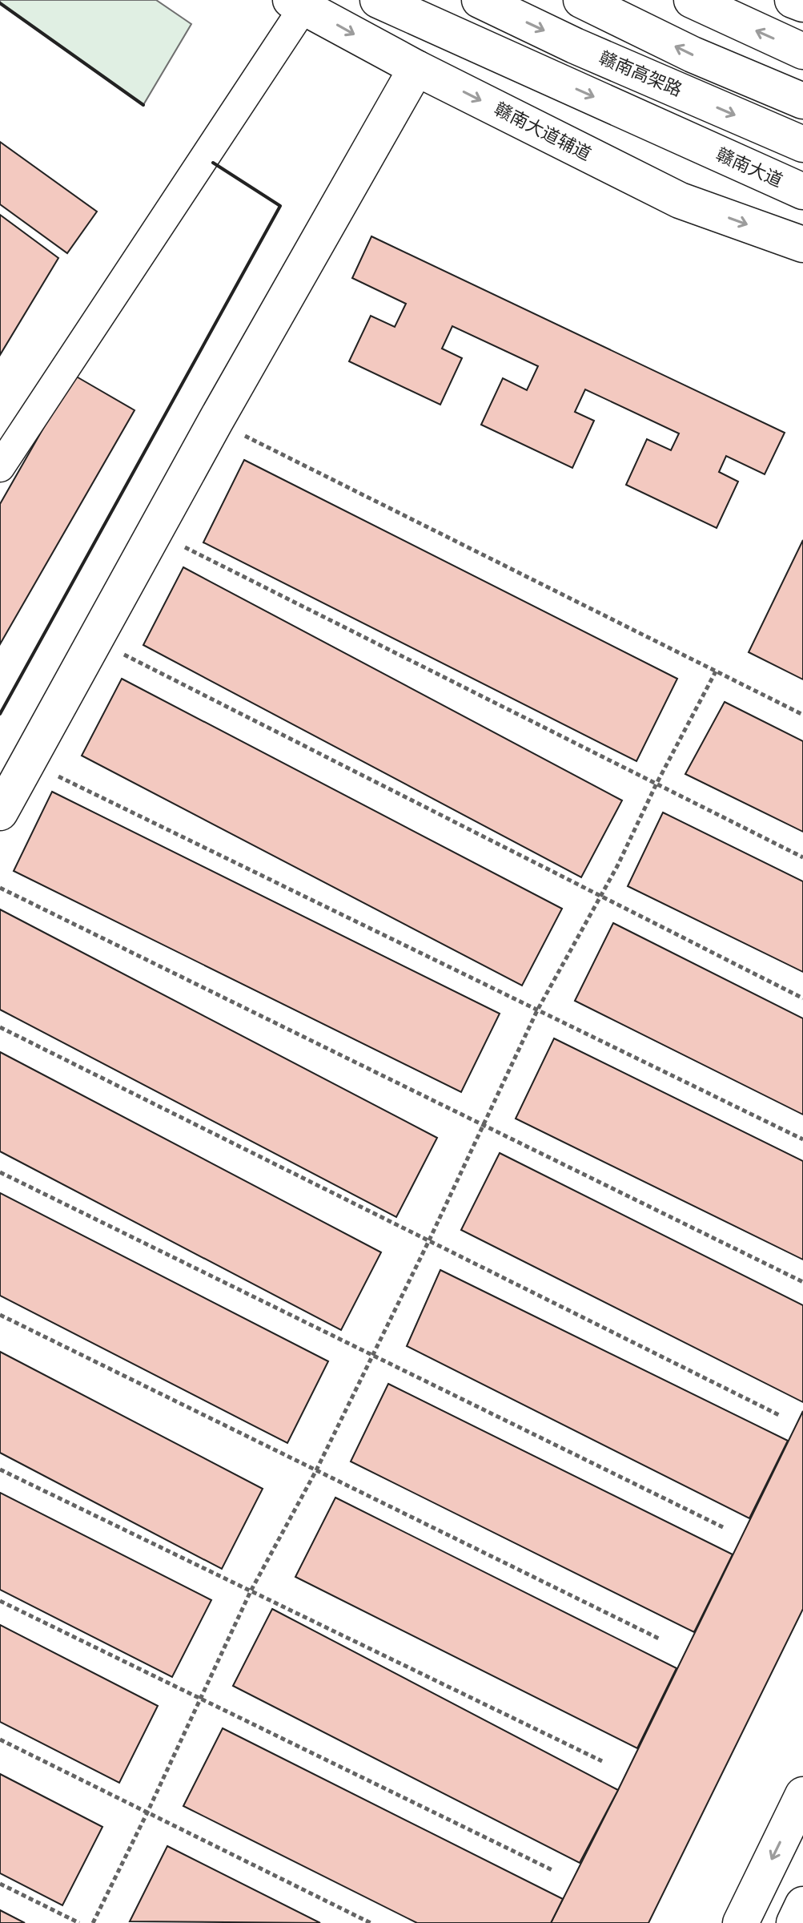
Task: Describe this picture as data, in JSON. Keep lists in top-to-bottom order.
{
  "streets": {
    "main road": ["赣南高架路", "赣南大道辅道", "赣南大道"]
  }
}
